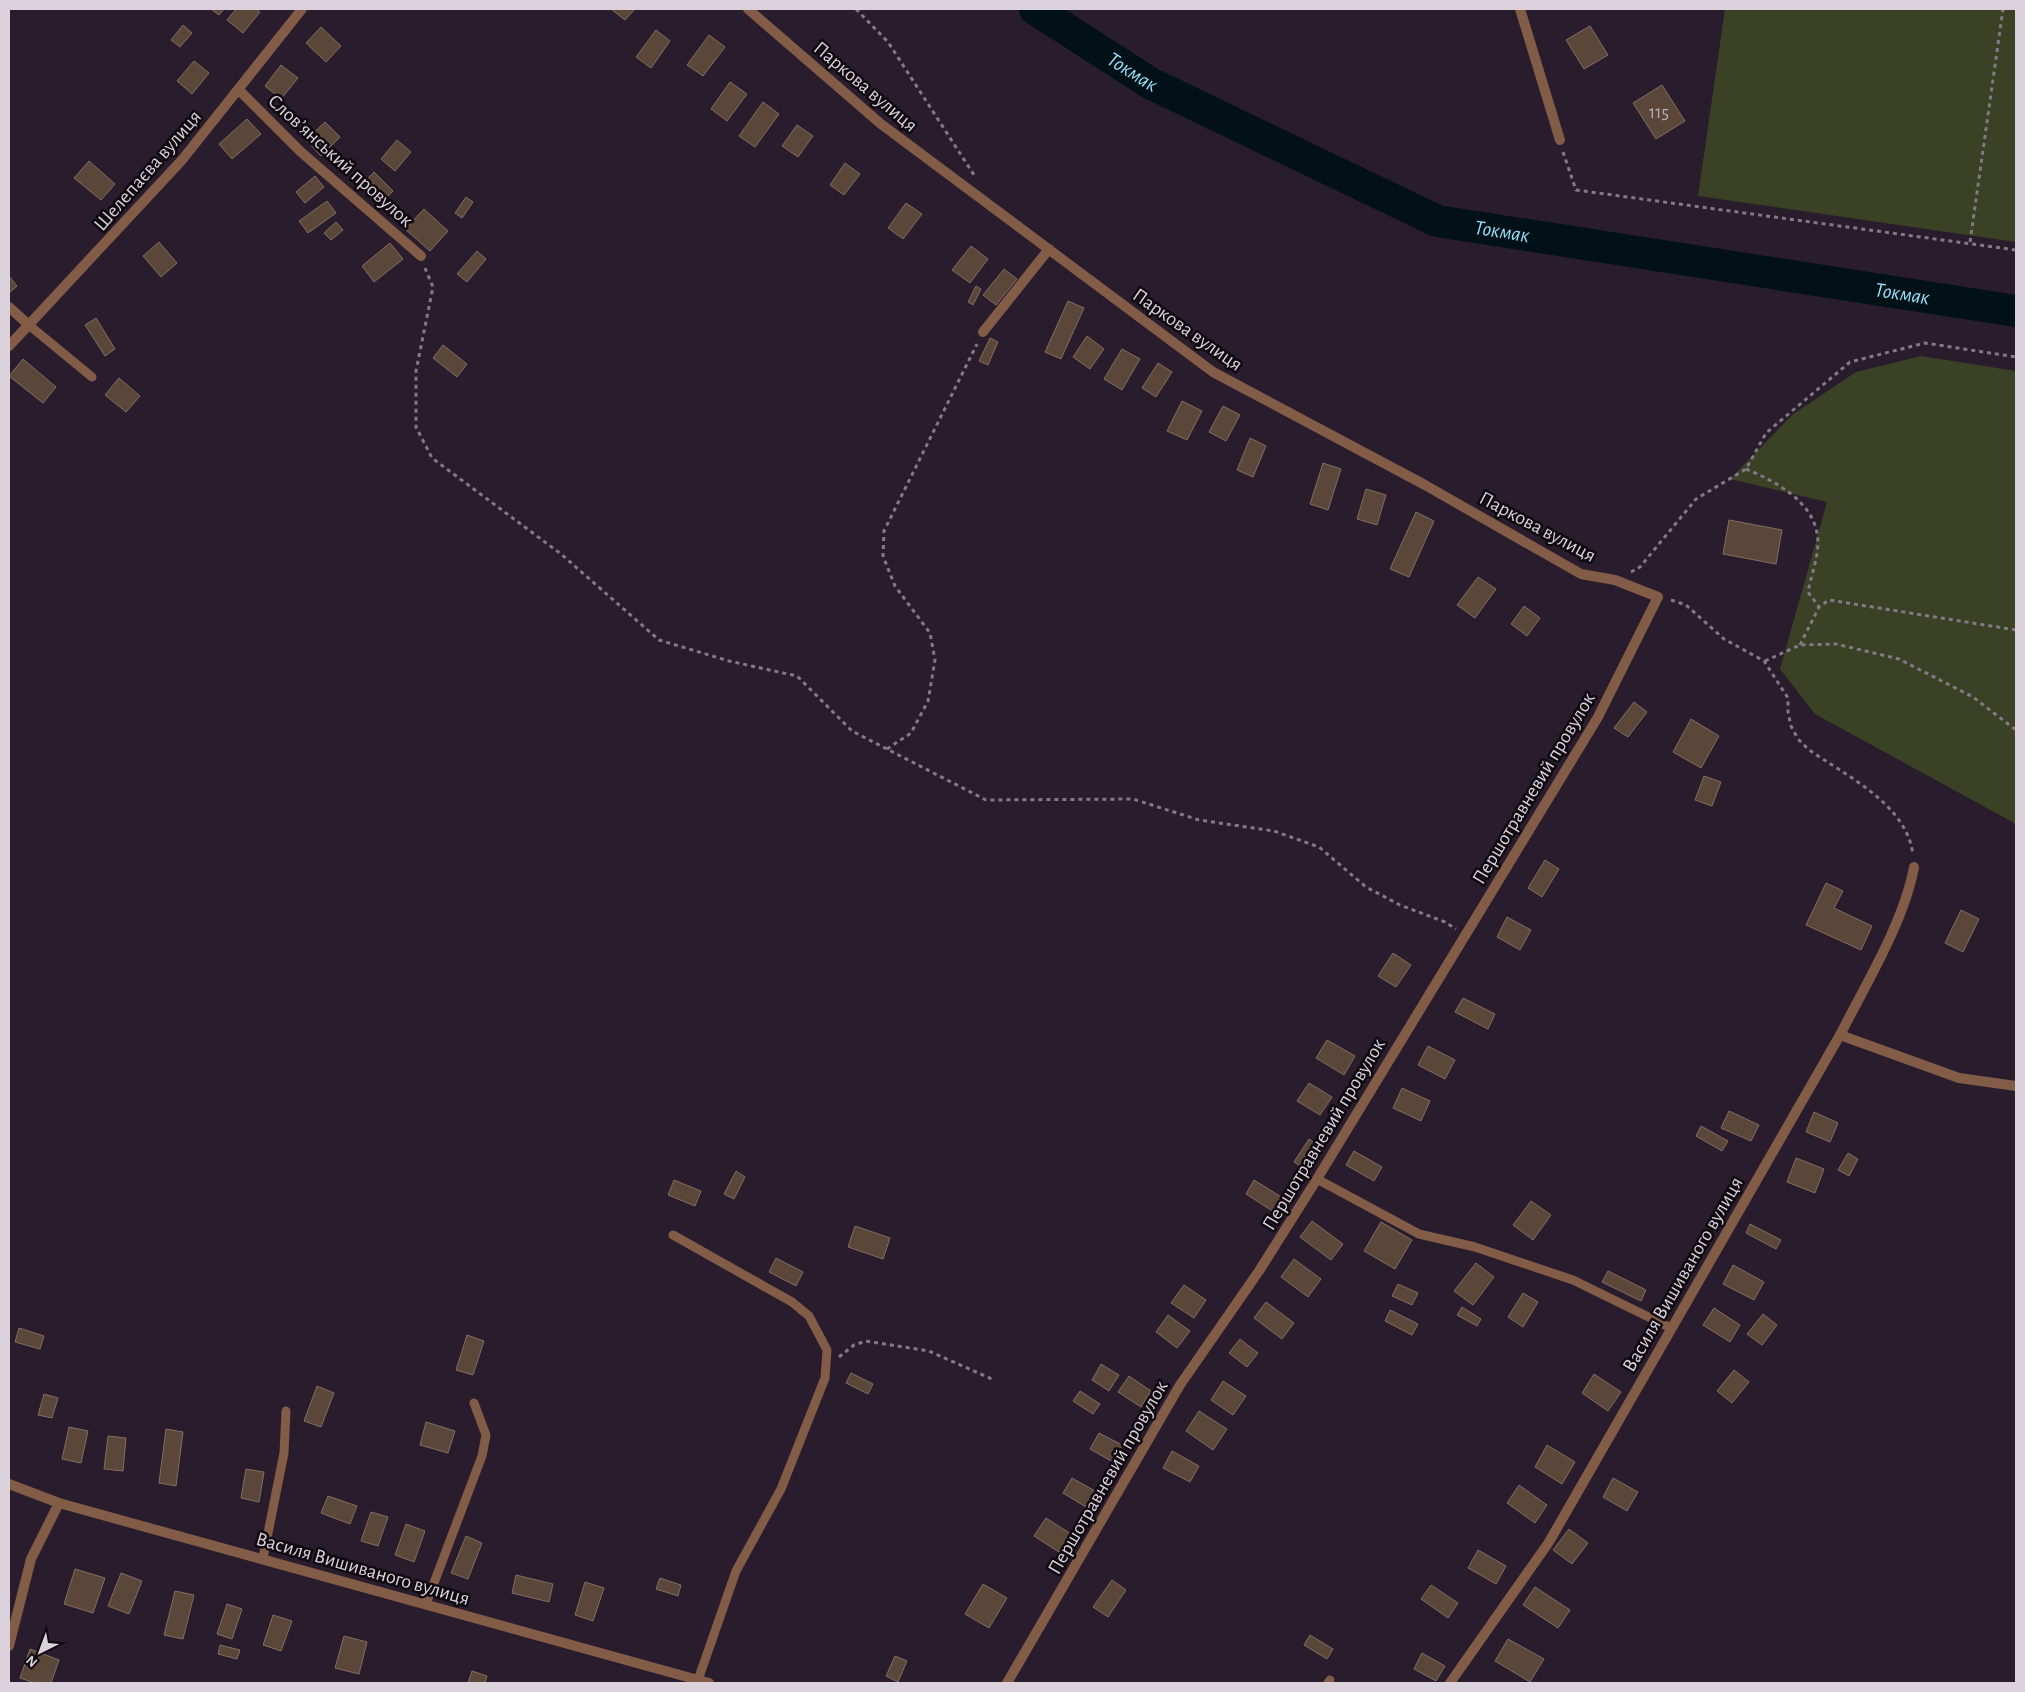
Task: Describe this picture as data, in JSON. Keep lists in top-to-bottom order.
{
  "streets": {
    "street": [
      "Паркова вулиця",
      "Слов’янський провулок",
      "Шелепаєва вулиця",
      "Першотравневий провулок",
      "Василя Вишиваного вулиця"
    ]
  },
  "crossings": [
    ["Паркова вулиця", "Першотравневий провулок"],
    ["Слов’янський провулок", "Шелепаєва вулиця"]
  ],
  "water": ["Токмак"],
  "house_numbers": ["115"],
  "north": "bottom left"
}
